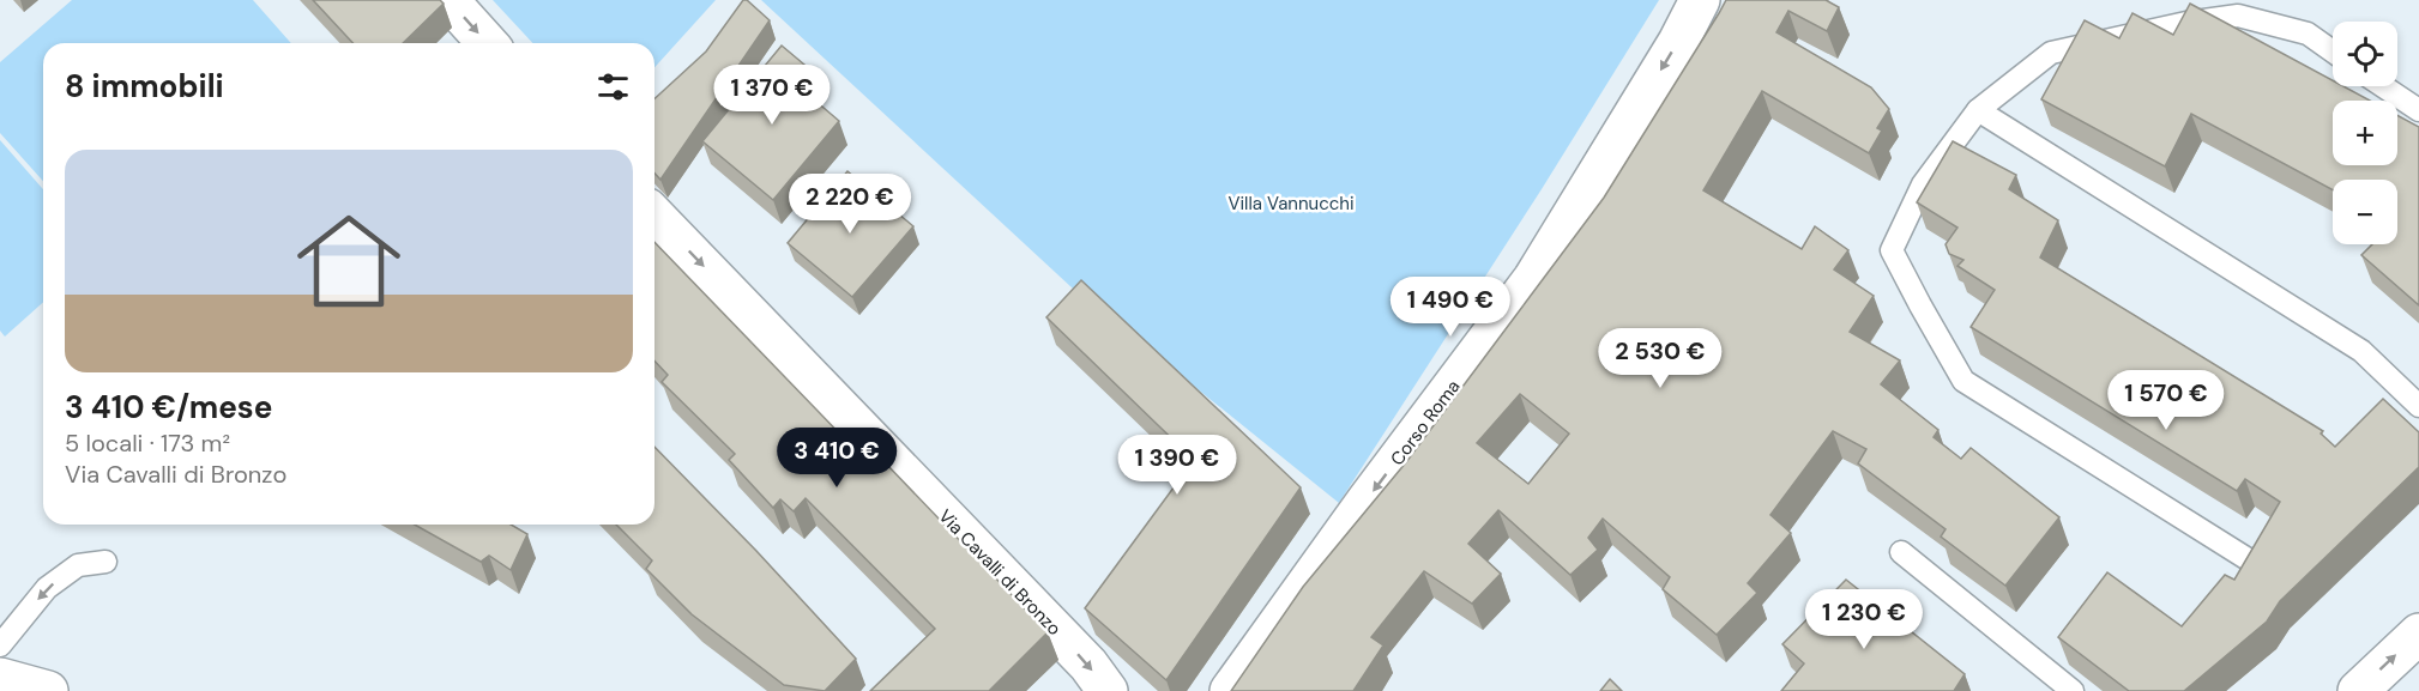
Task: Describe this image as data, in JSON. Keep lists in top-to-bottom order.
{
  "streets": {
    "street": ["Corso Roma", "Via Cavalli di Bronzo"]
  },
  "one_way": ["Corso Roma", "Via Cavalli di Bronzo"],
  "parks": ["Villa Vannucchi"],
  "page": {
    "map_buttons": ["+", "−"],
    "heading": "8 immobili",
    "price": [
      "1 370 €",
      "2 220 €",
      "1 490 €",
      "2 530 €",
      "1 570 €",
      "3 410 €",
      "1 390 €",
      "1 230 €"
    ],
    "list": [
      {
        "name": "3 410 €/mese",
        "note": "5 locali · 173 m² · Via Cavalli di Bronzo"
      }
    ]
  }
}
